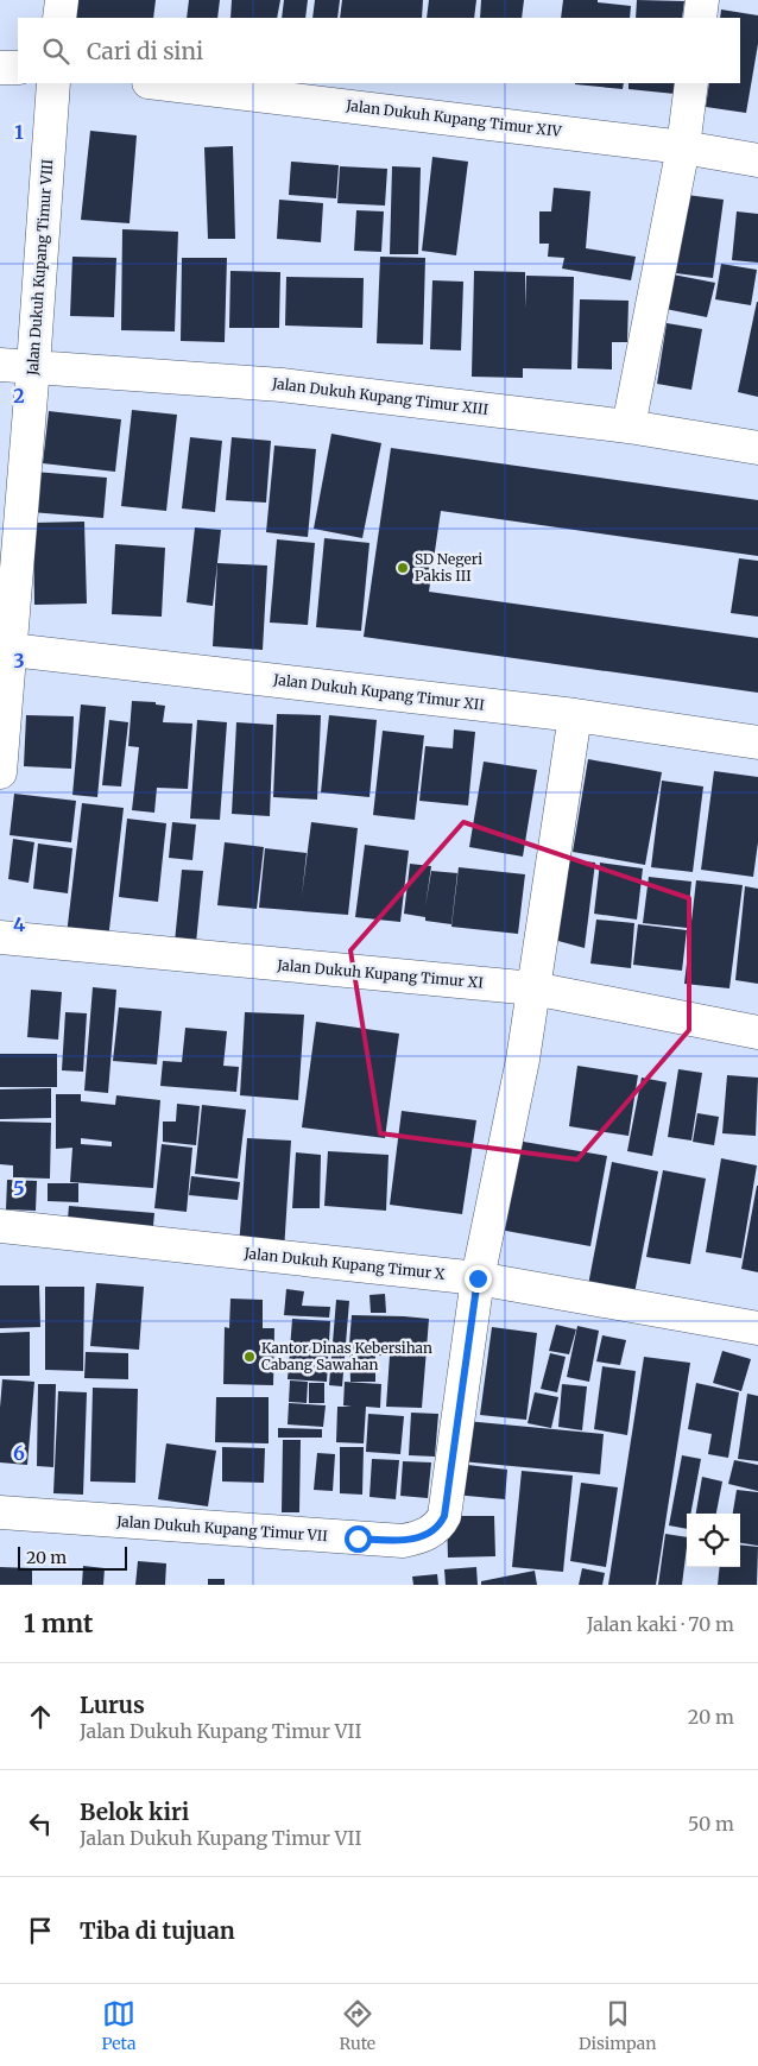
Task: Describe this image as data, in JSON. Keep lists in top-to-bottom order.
{
  "streets": {
    "street": [
      "Jalan Dukuh Kupang Timur XIV",
      "Jalan Dukuh Kupang Timur VIII",
      "Jalan Dukuh Kupang Timur XIII",
      "Jalan Dukuh Kupang Timur XII",
      "Jalan Dukuh Kupang Timur XI",
      "Jalan Dukuh Kupang Timur X",
      "Jalan Dukuh Kupang Timur VII"
    ]
  },
  "crossings": [
    ["Jalan Dukuh Kupang Timur VIII", "Jalan Dukuh Kupang Timur XIII"],
    ["Jalan Dukuh Kupang Timur VIII", "Jalan Dukuh Kupang Timur XII"],
    ["Jalan Dukuh Kupang Timur XII", "Jalan Dukuh Kupang Timur VII"],
    ["Jalan Dukuh Kupang Timur XI", "Jalan Dukuh Kupang Timur VII"],
    ["Jalan Dukuh Kupang Timur X", "Jalan Dukuh Kupang Timur VII"]
  ],
  "places": ["SD Negeri Pakis III", "Kantor Dinas Kebersihan Cabang Sawahan"],
  "scale_bar": "20 m",
  "page": {
    "search": "Cari di sini",
    "scale": "20 m",
    "heading": ["1 mnt", "Jalan kaki · 70 m"],
    "list": [
      ["Lurus", "Jalan Dukuh Kupang Timur VII", "20 m"],
      ["Belok kiri", "Jalan Dukuh Kupang Timur VII", "50 m"],
      "Tiba di tujuan"
    ],
    "nav": ["Peta", "Rute", "Disimpan"]
  },
  "grid": {
    "rows": [
      "1",
      "2",
      "3",
      "4",
      "5",
      "6"
    ]
  }
}
